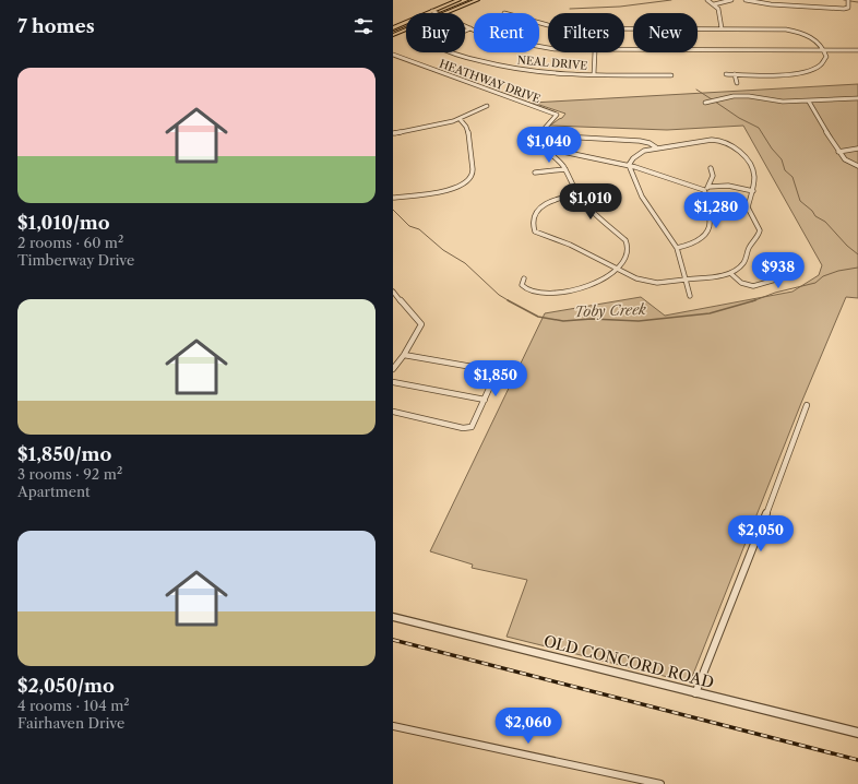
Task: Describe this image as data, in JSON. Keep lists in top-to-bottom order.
{
  "streets": {
    "street": ["NEAL DRIVE", "HEATHWAY DRIVE", "OLD CONCORD ROAD"]
  },
  "water": ["Toby Creek"],
  "page": {
    "heading": "7 homes",
    "chip": [
      "Buy",
      "Rent",
      "Filters",
      "New"
    ],
    "list": [
      {
        "name": "$1,010/mo",
        "note": "2 rooms · 60 m² · Timberway Drive"
      },
      {
        "name": "$1,850/mo",
        "note": "3 rooms · 92 m² · Apartment"
      },
      {
        "name": "$2,050/mo",
        "note": "4 rooms · 104 m² · Fairhaven Drive"
      }
    ],
    "price": [
      "$1,040",
      "$1,010",
      "$1,280",
      "$938",
      "$1,850",
      "$2,050",
      "$2,060"
    ]
  }
}
